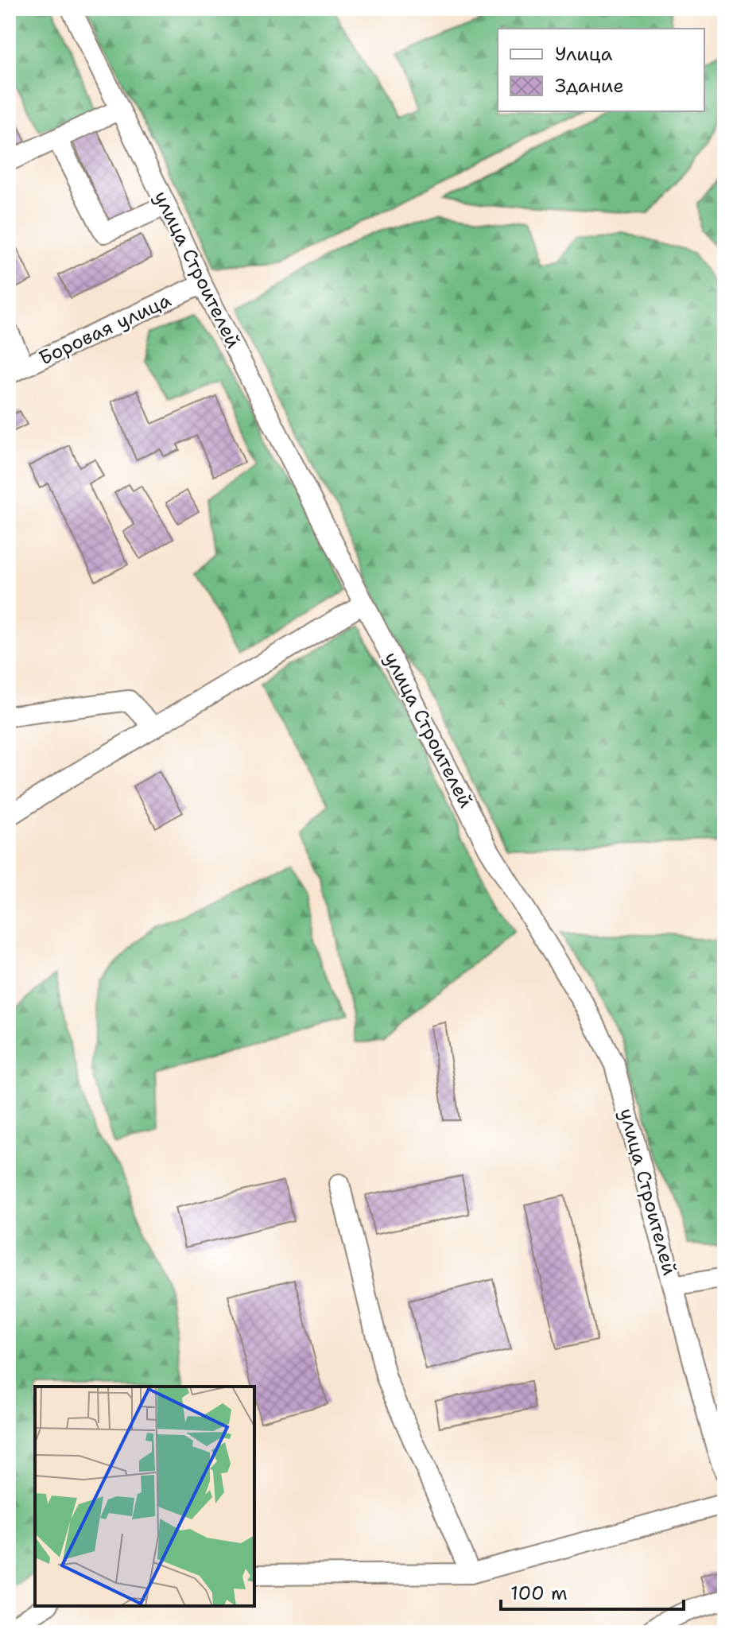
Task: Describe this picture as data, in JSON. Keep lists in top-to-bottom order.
{
  "streets": {
    "street": ["улица Строителей", "Боровая улица"]
  },
  "crossings": [
    ["улица Строителей", "Боровая улица"]
  ],
  "legend": ["Улица", "Здание"],
  "scale_bar": "100 m"
}
